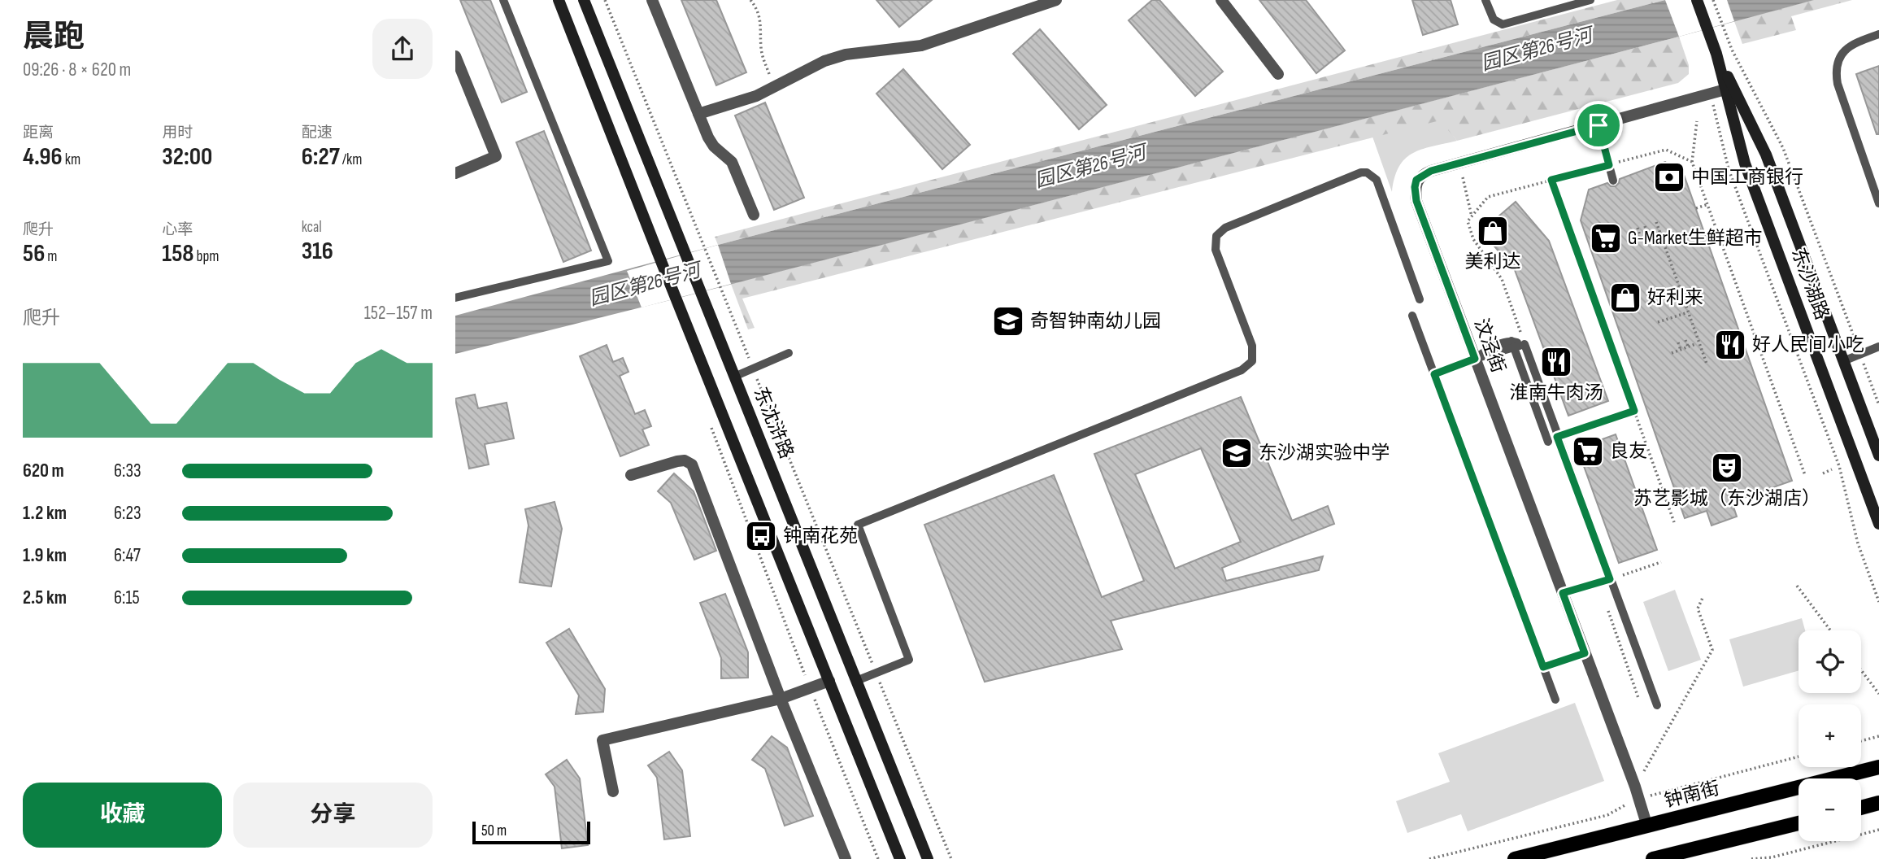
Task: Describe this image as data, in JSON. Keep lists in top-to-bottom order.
{
  "streets": {
    "main road": ["东沙湖路", "东沈浒路", "钟南街"],
    "street": ["汶泾街"]
  },
  "crossings": [
    ["东沙湖路", "汶泾街"],
    ["汶泾街", "钟南街"]
  ],
  "water": ["园区第26号河"],
  "places": {
    "bank": ["中国工商银行"],
    "shop": ["美利达", "好利来"],
    "supermarket": ["G-Market生鲜超市", "良友"],
    "school or university": ["奇智钟南幼儿园", "东沙湖实验中学"],
    "restaurant": ["好人民间小吃", "淮南牛肉汤"],
    "theatre": ["苏艺影城（东沙湖店）"],
    "bus stop": ["钟南花苑"]
  },
  "scale_bar": "50 m",
  "page": {
    "heading": ["晨跑", "09:26 · 8 × 620 m"],
    "stats": [
      ["距离", "4.96 km"],
      ["用时", "32:00"],
      ["配速", "6:27 /km"],
      ["爬升", "56 m"],
      ["心率", "158 bpm"],
      ["kcal", "316"]
    ],
    "chart": ["爬升", "152–157 m"],
    "list": [
      {
        "name": "620 m",
        "note": "6:33"
      },
      {
        "name": "1.2 km",
        "note": "6:23"
      },
      {
        "name": "1.9 km",
        "note": "6:47"
      },
      {
        "name": "2.5 km",
        "note": "6:15"
      }
    ],
    "map_buttons": ["+", "−"],
    "buttons": ["收藏", "分享"],
    "scale": "50 m"
  }
}
